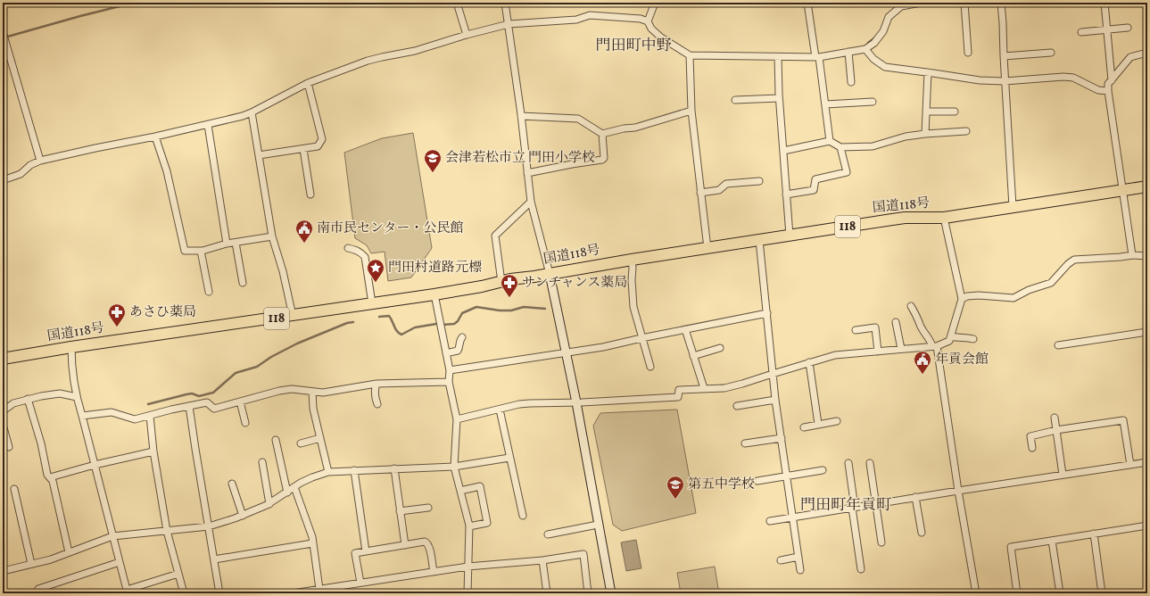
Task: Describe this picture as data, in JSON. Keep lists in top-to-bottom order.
{
  "streets": {
    "highway": ["国道118号", "118"]
  },
  "districts": ["門田町中野", "門田町年貢町"],
  "places": {
    "school or university": ["会津若松市立 門田小学校", "第五中学校"],
    "public building": ["南市民センター・公民館", "年貢会館"],
    "place": ["門田村道路元標"],
    "pharmacy": ["サンチャンス薬局", "あさひ薬局"]
  }
}
